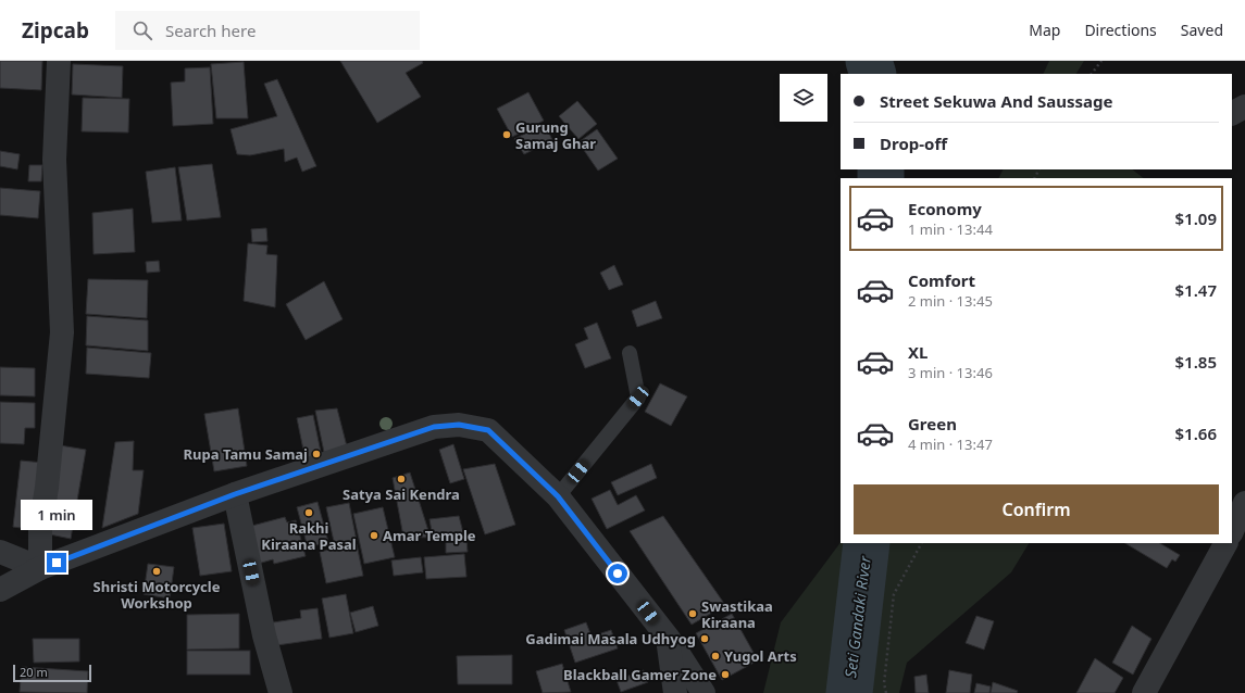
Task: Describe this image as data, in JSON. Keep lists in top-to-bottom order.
{
  "water": ["Seti Gandaki River"],
  "places": [
    "Gurung Samaj Ghar",
    "Rupa Tamu Samaj",
    "Satya Sai Kendra",
    "Rakhi Kiraana Pasal",
    "Amar Temple",
    "Shristi Motorcycle Workshop",
    "Swastikaa Kiraana",
    "Gadimai Masala Udhyog",
    "Yugol Arts",
    "Blackball Gamer Zone"
  ],
  "scale_bar": "20 m",
  "page": {
    "header": "Zipcab",
    "search": "Search here",
    "nav": ["Map", "Directions", "Saved"],
    "banner": ["Street Sekuwa And Saussage", "Drop-off"],
    "list": [
      {
        "name": "Economy",
        "note": "1 min · 13:44",
        "value": "$1.09"
      },
      {
        "name": "Comfort",
        "note": "2 min · 13:45",
        "value": "$1.47"
      },
      {
        "name": "XL",
        "note": "3 min · 13:46",
        "value": "$1.85"
      },
      {
        "name": "Green",
        "note": "4 min · 13:47",
        "value": "$1.66"
      }
    ],
    "buttons": "Confirm",
    "bubble": "1 min",
    "scale": "20 m"
  }
}
